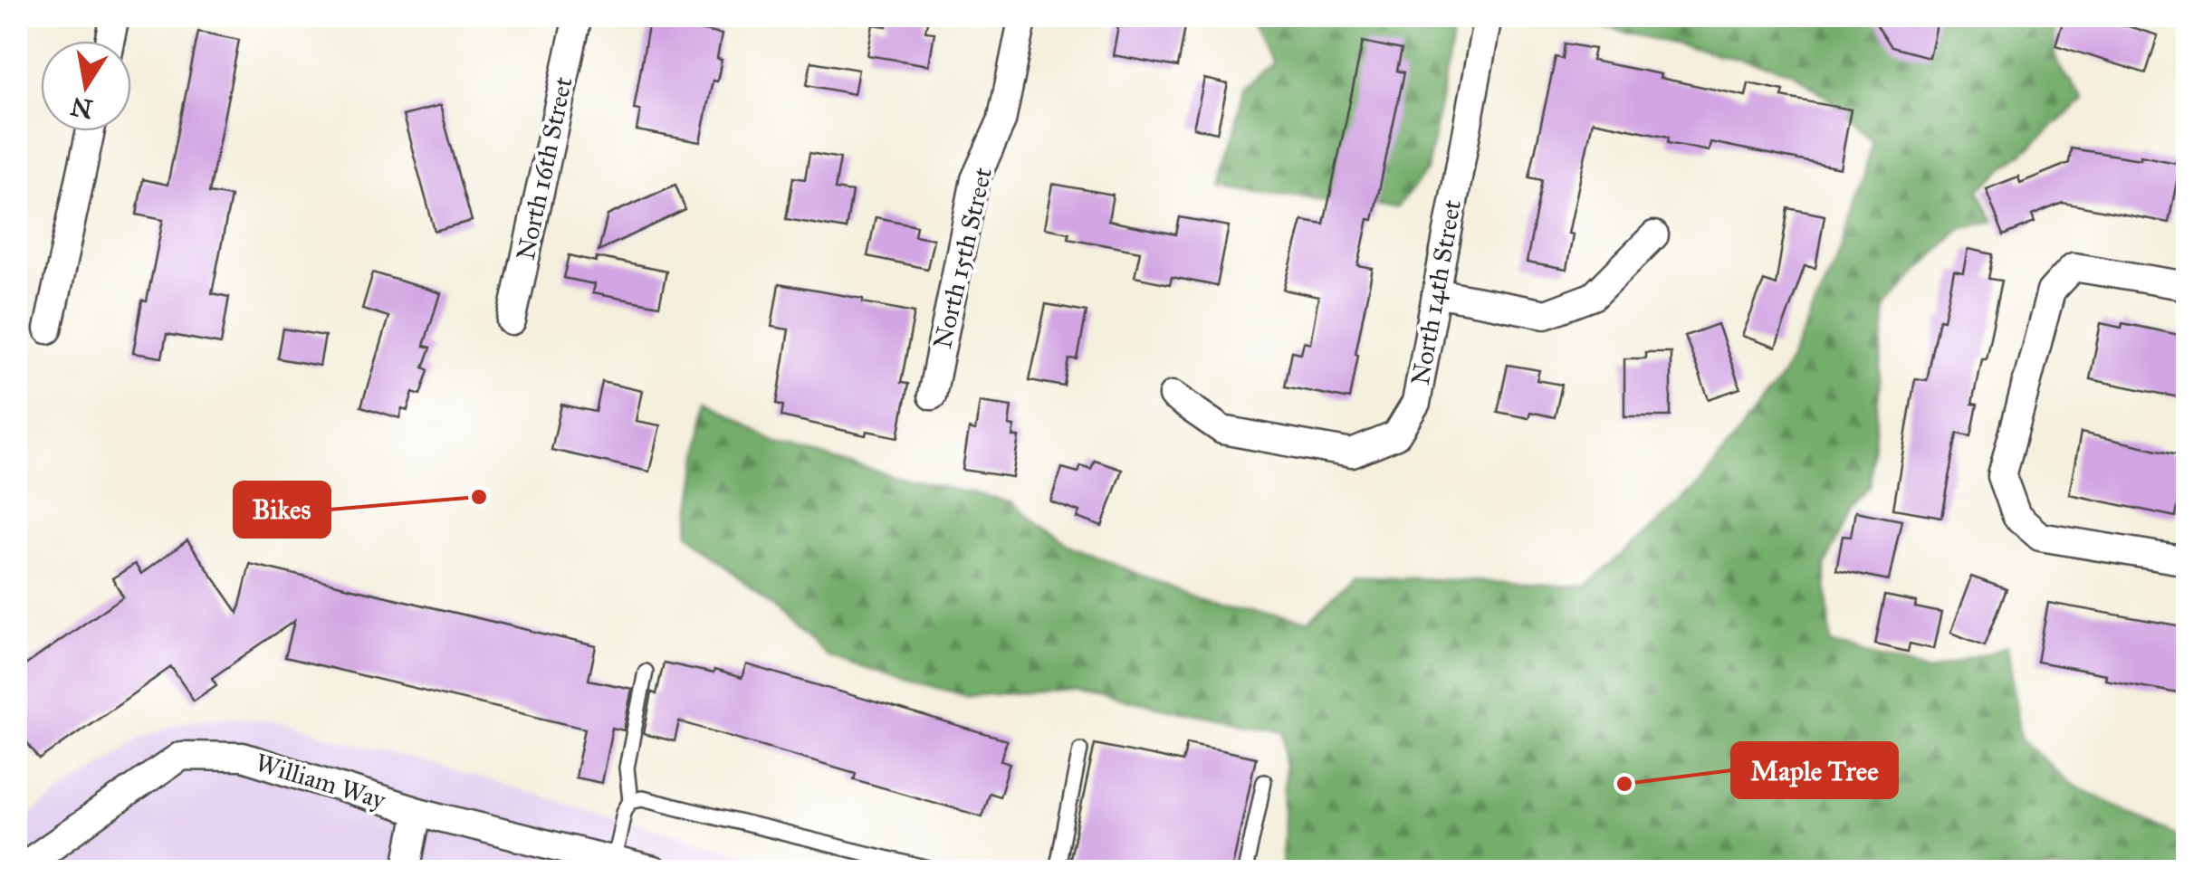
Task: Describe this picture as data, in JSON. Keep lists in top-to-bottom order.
{
  "streets": {
    "street": [
      "North 16th Street",
      "North 15th Street",
      "North 14th Street",
      "William Way"
    ]
  },
  "places": ["Bikes", "Maple Tree"],
  "north": "bottom"
}
